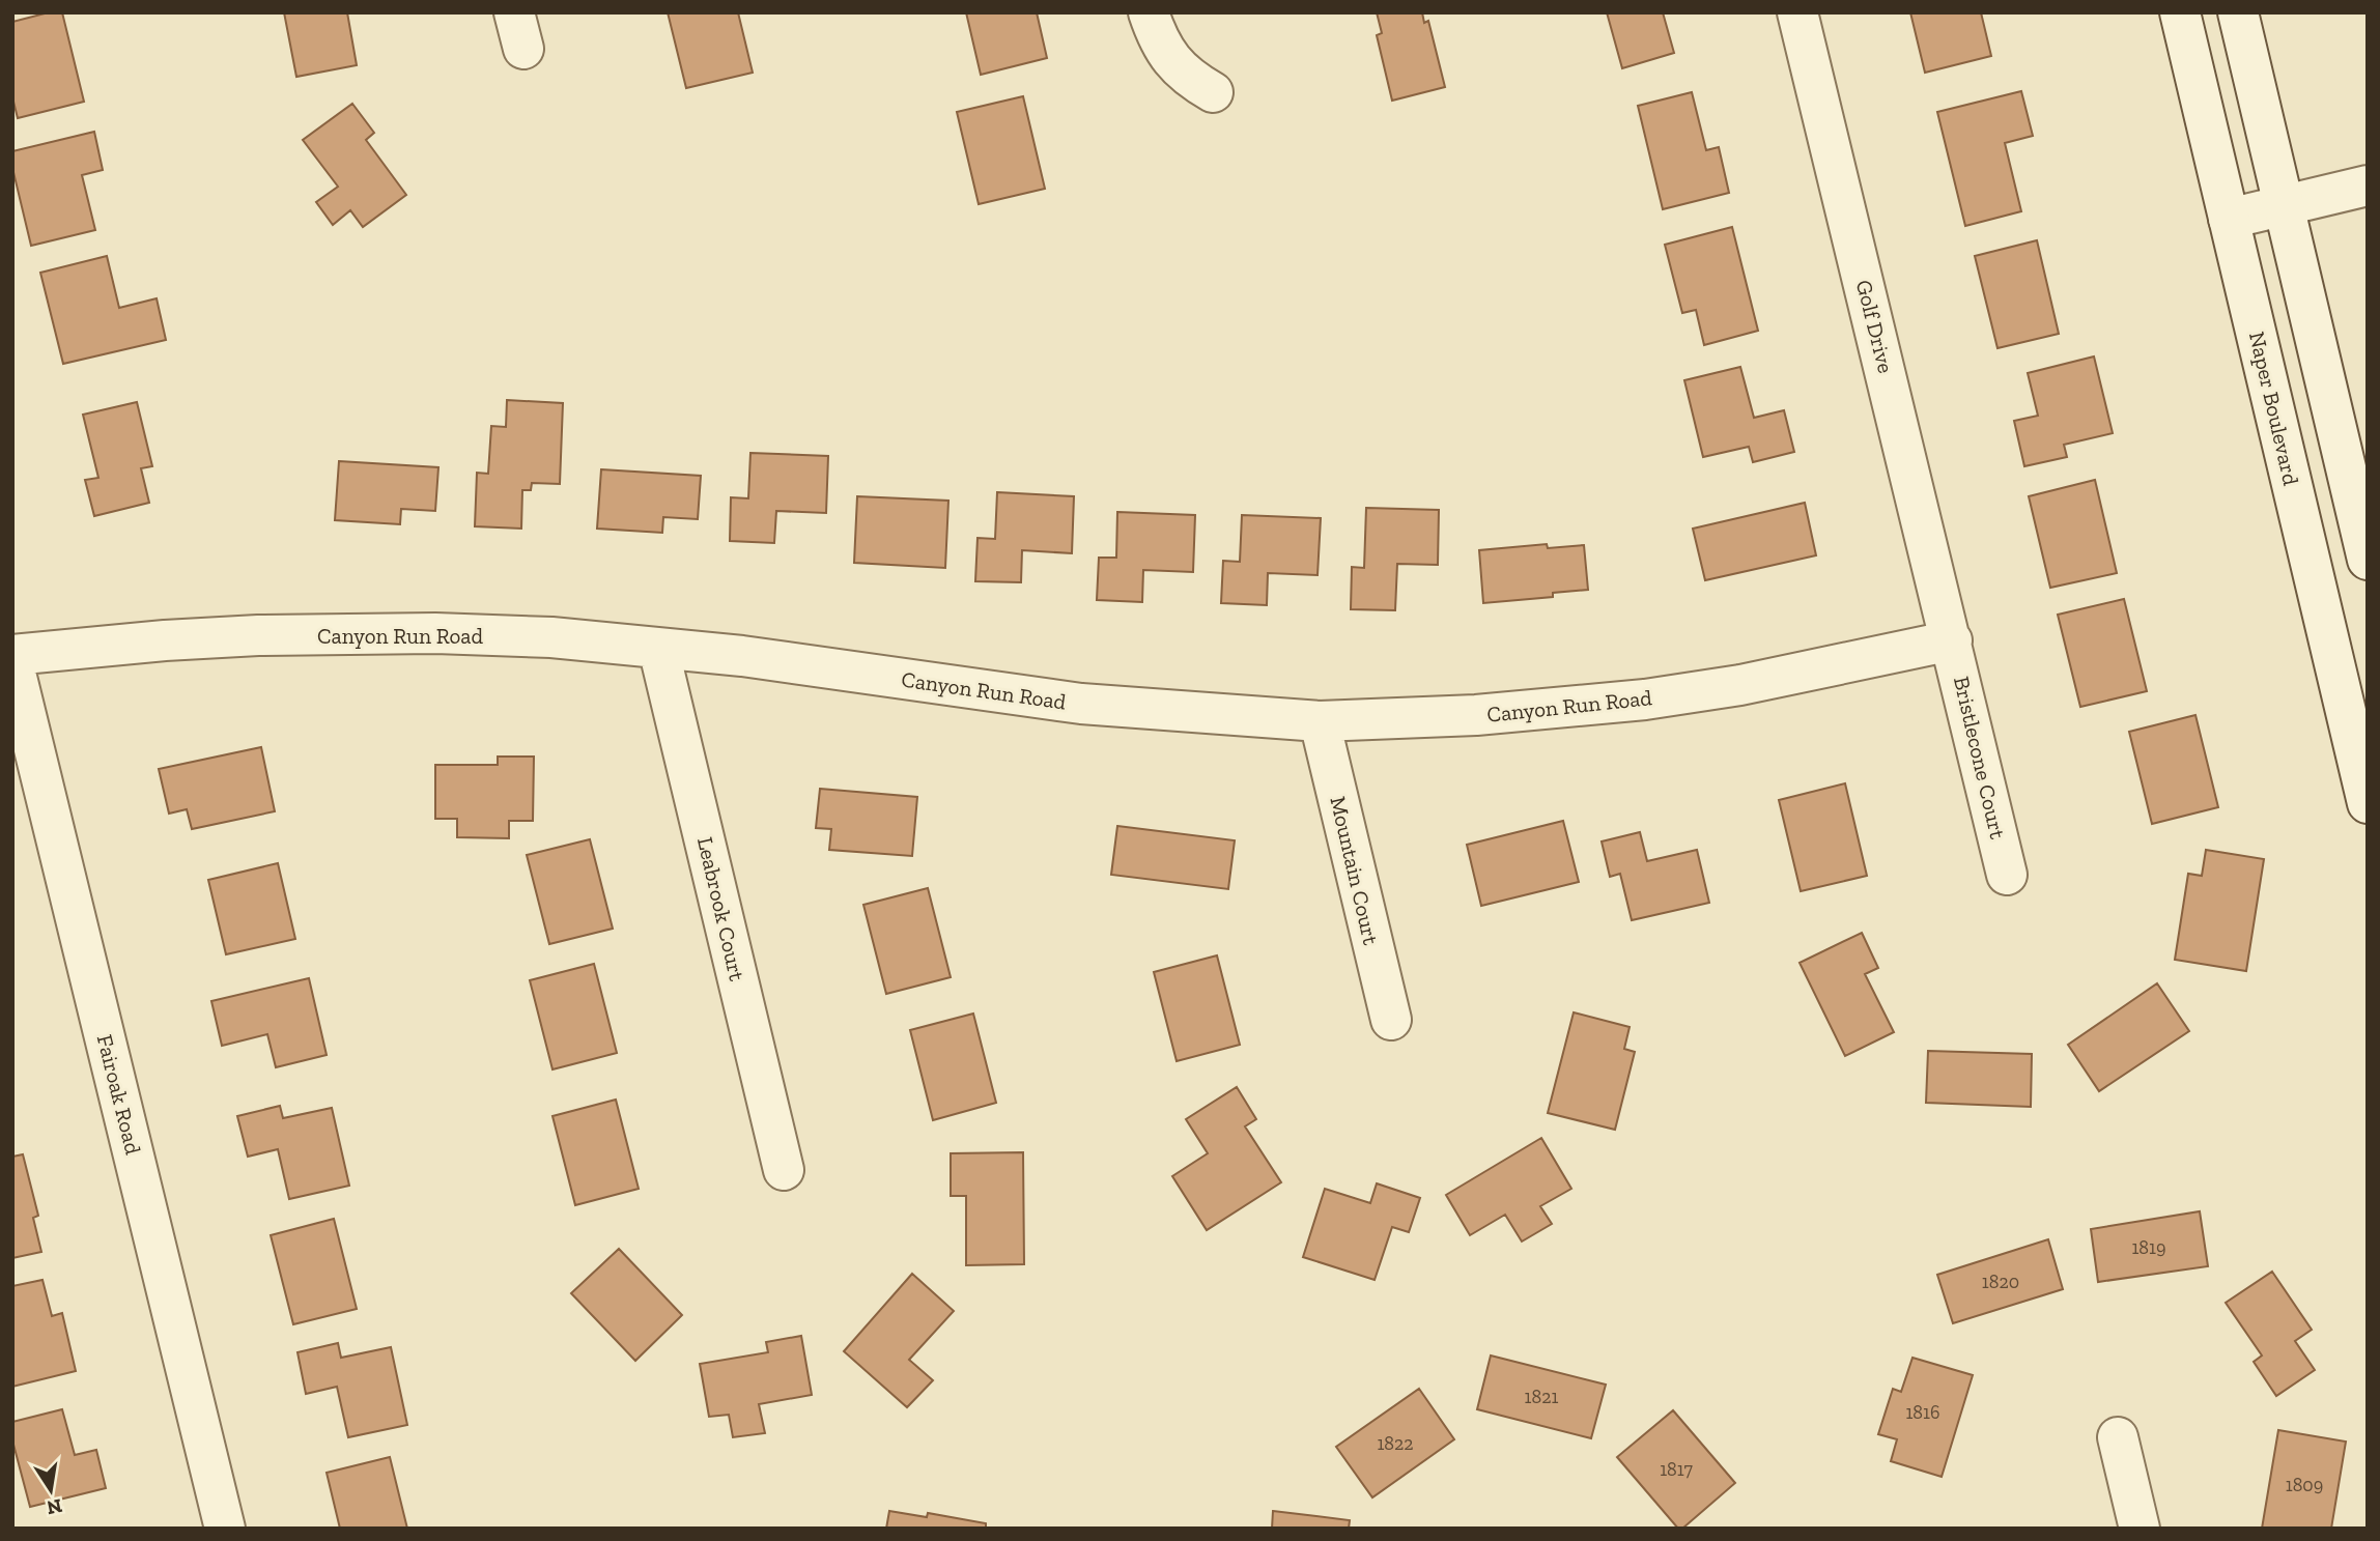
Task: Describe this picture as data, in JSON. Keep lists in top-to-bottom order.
{
  "streets": {
    "street": [
      "Golf Drive",
      "Naper Boulevard",
      "Canyon Run Road",
      "Bristlecone Court",
      "Mountain Court",
      "Leabrook Court",
      "Fairoak Road"
    ]
  },
  "crossings": [
    ["Golf Drive", "Canyon Run Road"],
    ["Golf Drive", "Bristlecone Court"],
    ["Canyon Run Road", "Bristlecone Court"],
    ["Canyon Run Road", "Mountain Court"],
    ["Canyon Run Road", "Leabrook Court"],
    ["Canyon Run Road", "Fairoak Road"]
  ],
  "house_numbers": [
    "1819",
    "1820",
    "1821",
    "1816",
    "1822",
    "1817",
    "1809"
  ],
  "north": "bottom"
}
